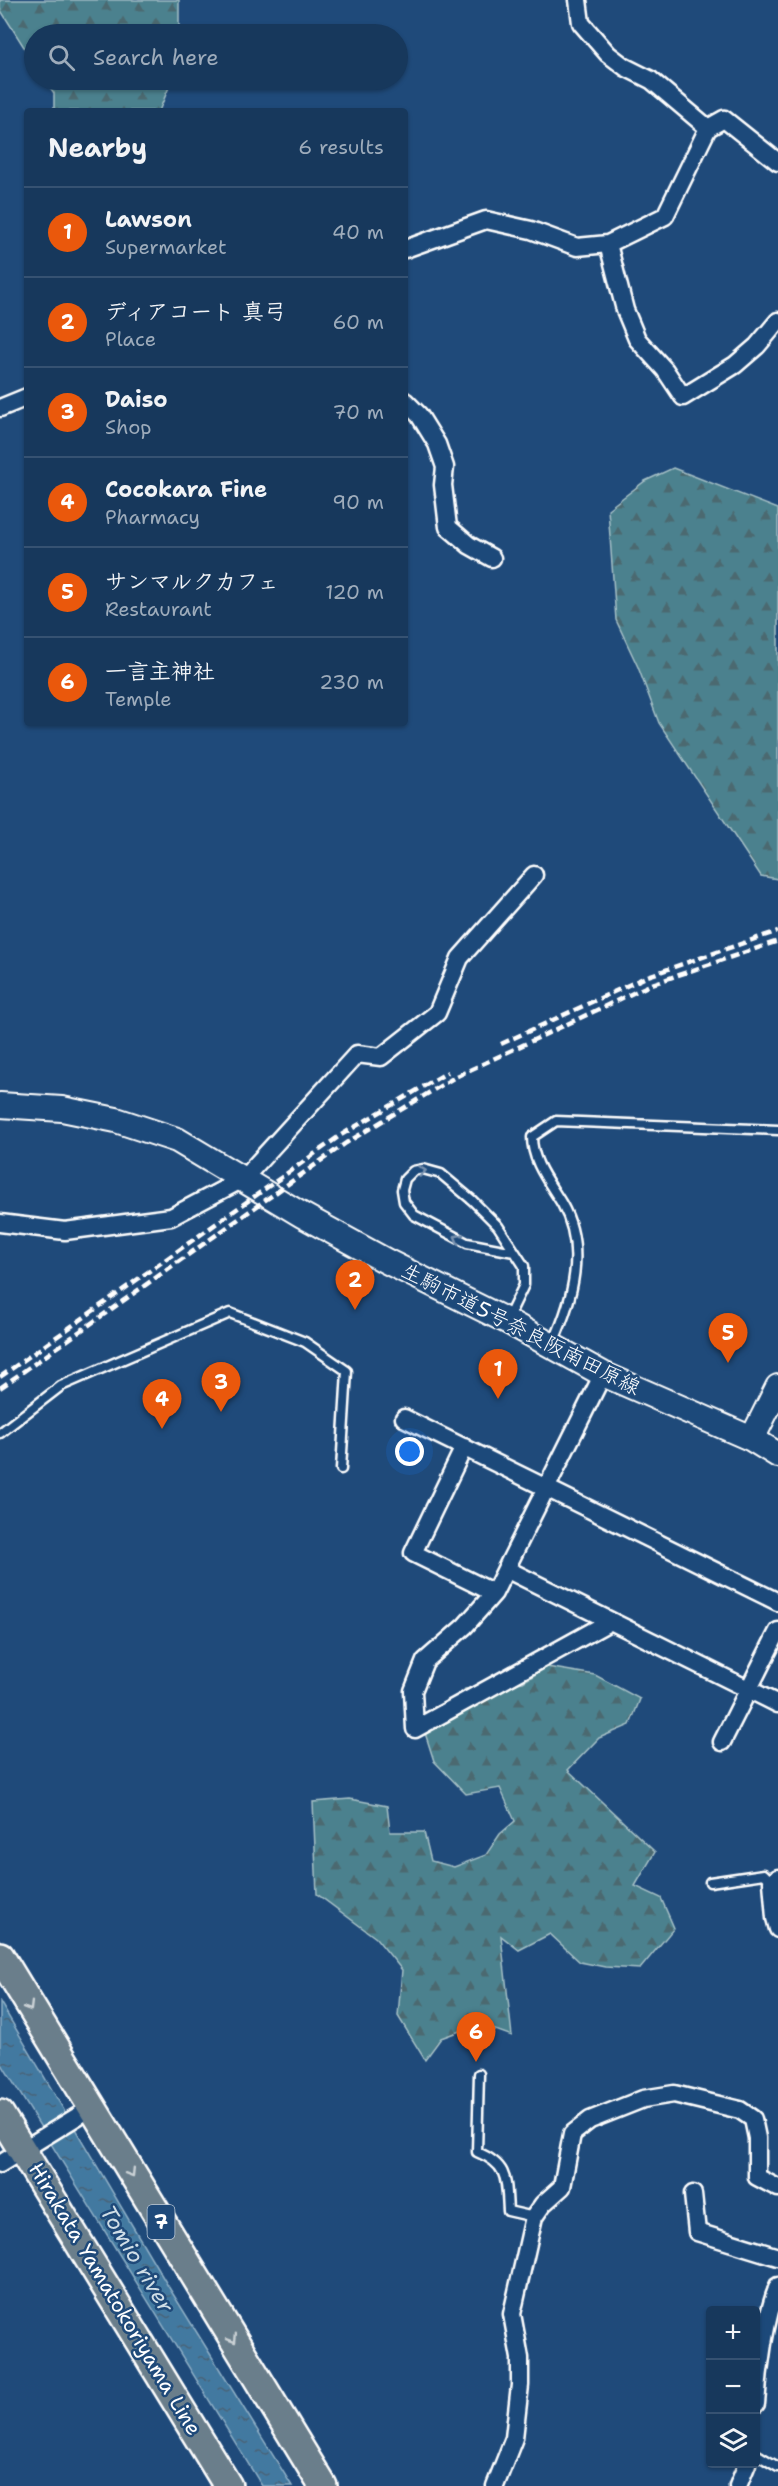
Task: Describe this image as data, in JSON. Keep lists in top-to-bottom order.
{
  "streets": {
    "main road": ["7", "Hirakata Yamatokoriyama Line"],
    "street": ["生駒市道5号奈良阪南田原線"]
  },
  "water": ["Tomio river"],
  "page": {
    "search": "Search here",
    "heading": ["Nearby", "6 results"],
    "list": [
      {
        "mark": "1",
        "name": "Lawson",
        "note": "Supermarket",
        "value": "40 m"
      },
      {
        "mark": "2",
        "name": "ディアコート 真弓",
        "note": "Place",
        "value": "60 m"
      },
      {
        "mark": "3",
        "name": "Daiso",
        "note": "Shop",
        "value": "70 m"
      },
      {
        "mark": "4",
        "name": "Cocokara Fine",
        "note": "Pharmacy",
        "value": "90 m"
      },
      {
        "mark": "5",
        "name": "サンマルクカフェ",
        "note": "Restaurant",
        "value": "120 m"
      },
      {
        "mark": "6",
        "name": "一言主神社",
        "note": "Temple",
        "value": "230 m"
      }
    ],
    "pins": [
      "2",
      "5",
      "1",
      "3",
      "4",
      "6"
    ],
    "map_buttons": ["+", "−"]
  }
}
